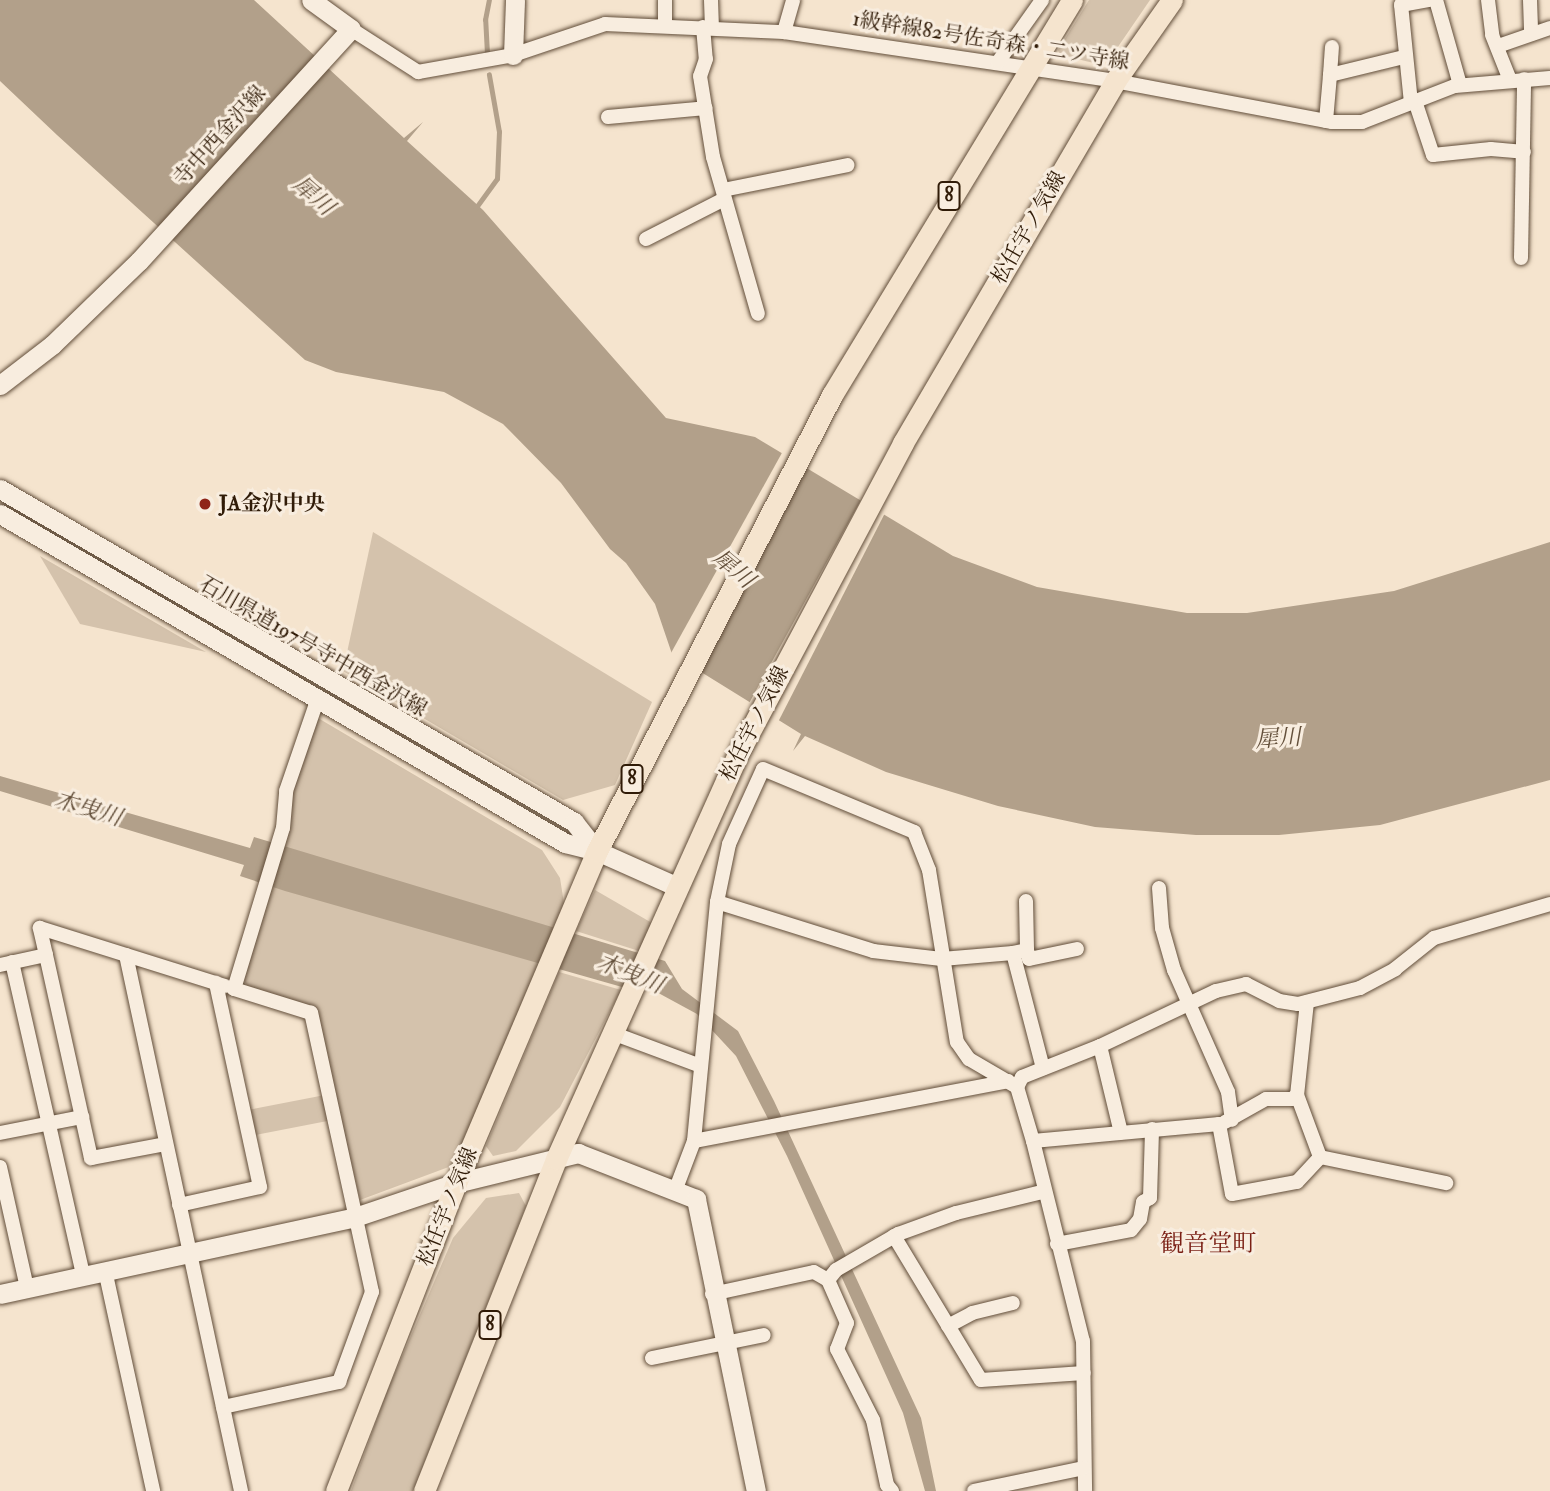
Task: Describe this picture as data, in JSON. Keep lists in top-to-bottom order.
{
  "streets": {
    "main road": [
      "寺中西金沢線",
      "8",
      "松任宇ノ気線",
      "石川県道197号寺中西金沢線"
    ],
    "street": ["1級幹線82号佐奇森・二ツ寺線"]
  },
  "crossings": [
    ["1級幹線82号佐奇森・二ツ寺線", "寺中西金沢線"],
    ["1級幹線82号佐奇森・二ツ寺線", "8"],
    ["1級幹線82号佐奇森・二ツ寺線", "松任宇ノ気線"],
    ["8", "松任宇ノ気線"],
    ["8", "石川県道197号寺中西金沢線"],
    ["松任宇ノ気線", "石川県道197号寺中西金沢線"]
  ],
  "districts": ["観音堂町"],
  "water": ["犀川", "木曳川"],
  "places": ["JA金沢中央"]
}
